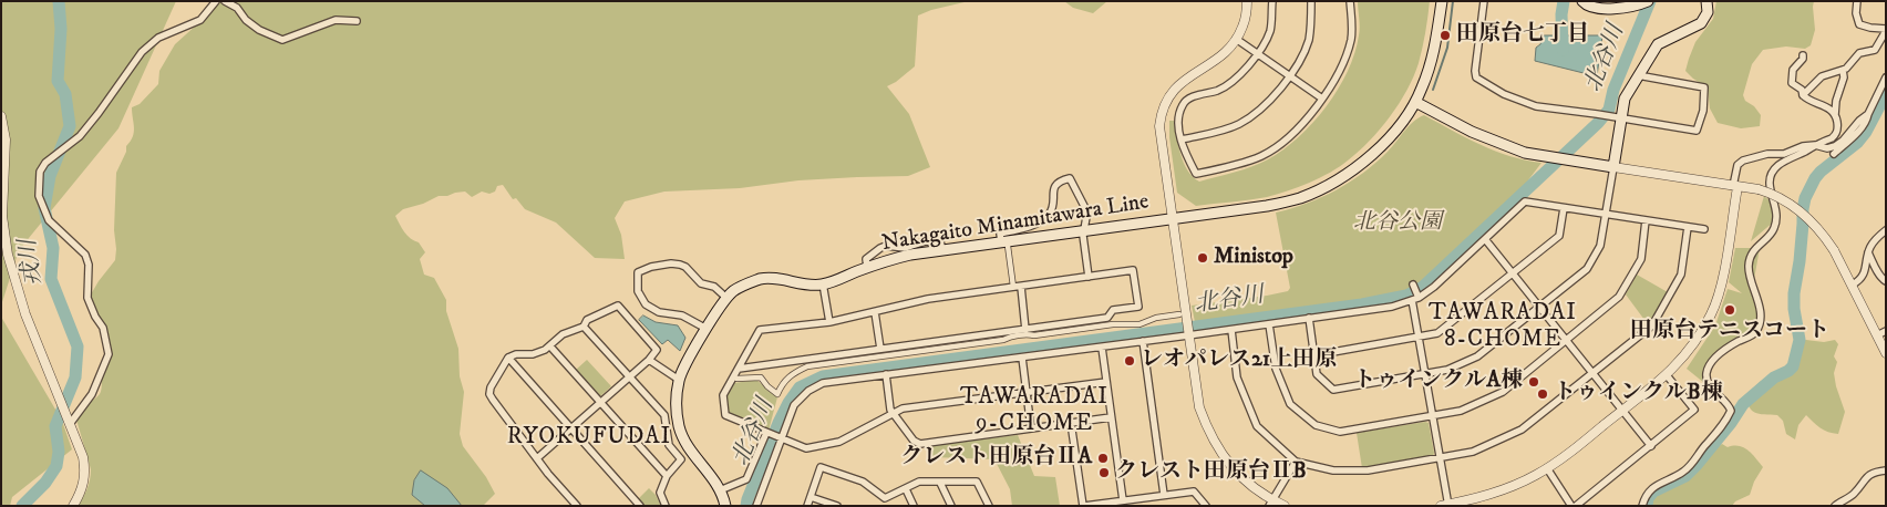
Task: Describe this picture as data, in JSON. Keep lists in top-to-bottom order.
{
  "streets": {
    "main road": ["Nakagaito Minamitawara Line"]
  },
  "districts": ["TAWARADAI 8-CHOME", "TAWARADAI 9-CHOME", "RYOKUFUDAI"],
  "water": ["北谷川", "戎川"],
  "parks": ["北谷公園"],
  "places": [
    "田原台七丁目",
    "Ministop",
    "田原台テニスコート",
    "レオパレス21上田原",
    "トゥインクルA棟",
    "トゥインクルB棟",
    "クレスト田原台ⅡA",
    "クレスト田原台ⅡB"
  ]
}
